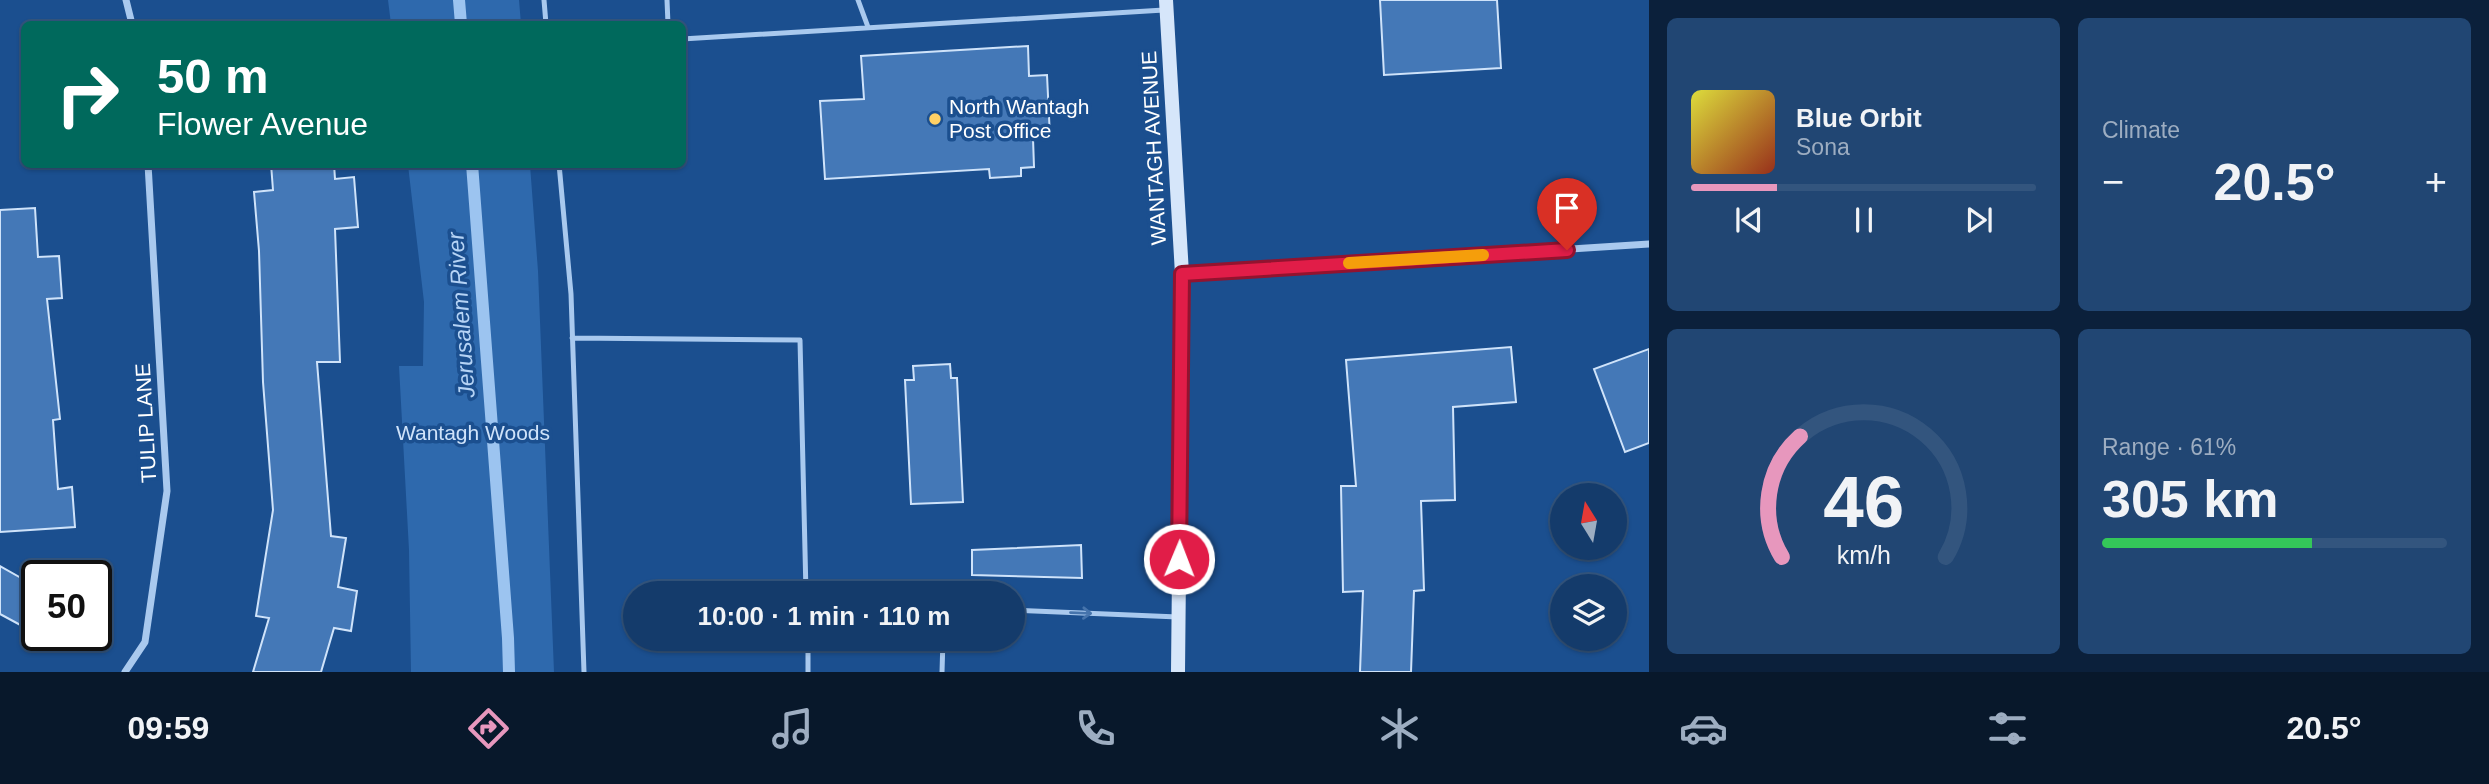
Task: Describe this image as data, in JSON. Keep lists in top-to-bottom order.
{
  "streets": {
    "main road": ["WANTAGH AVENUE"],
    "street": ["TULIP LANE"]
  },
  "water": ["Jerusalem River"],
  "parks": ["Wantagh Woods"],
  "places": ["North Wantagh Post Office"],
  "north": "top",
  "page": {
    "tile": [
      "Climate",
      ["Range · 61%", "305 km"]
    ],
    "turn": ["50 m", "Flower Avenue"],
    "song": ["Blue Orbit", "Sona"],
    "heat": ["−", "20.5°", "+"],
    "limit": "50",
    "trip": "10:00 · 1 min · 110 m",
    "tabs": ["09:59", "20.5°"],
    "gauge": ["46", "km/h"]
  }
}
